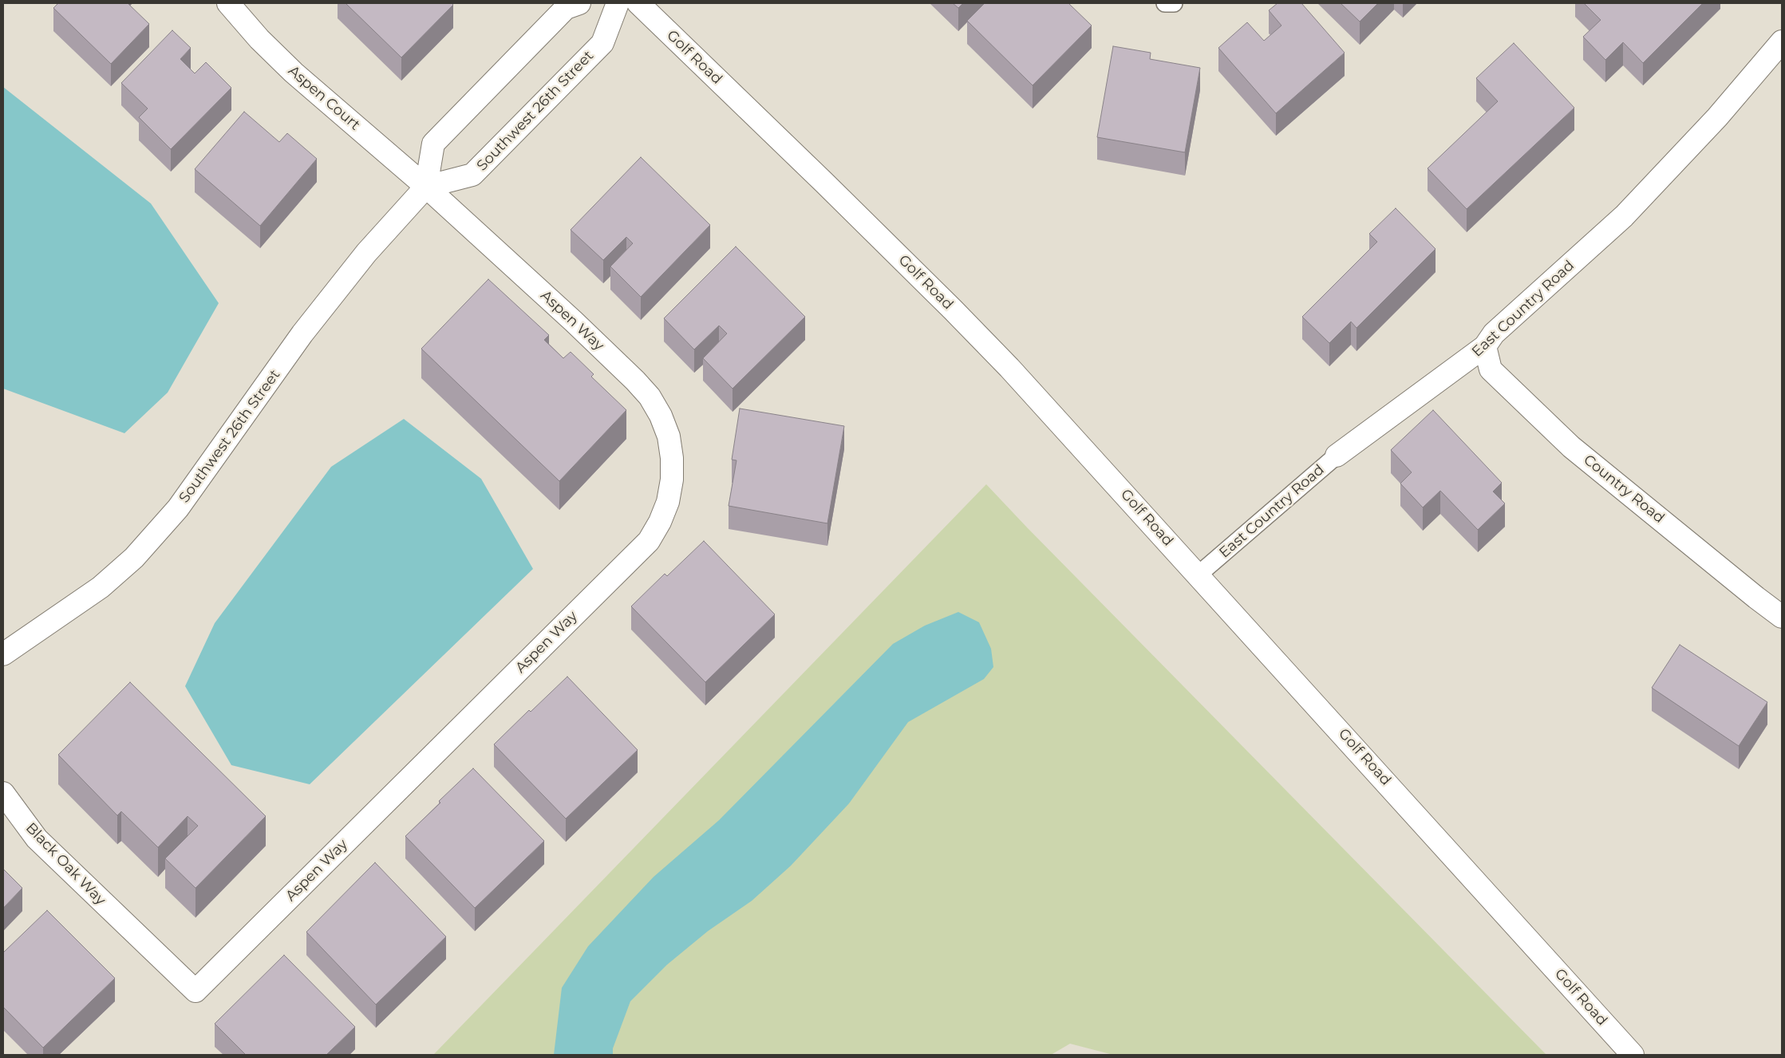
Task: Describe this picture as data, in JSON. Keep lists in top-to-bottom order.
{
  "streets": {
    "street": [
      "Golf Road",
      "Aspen Court",
      "Southwest 26th Street",
      "East Country Road",
      "Aspen Way",
      "Country Road",
      "Black Oak Way"
    ]
  },
  "crossings": [
    ["Golf Road", "East Country Road"],
    ["Aspen Court", "Southwest 26th Street"],
    ["Aspen Court", "Aspen Way"],
    ["Southwest 26th Street", "Aspen Way"],
    ["East Country Road", "Country Road"],
    ["Aspen Way", "Black Oak Way"]
  ]
}
